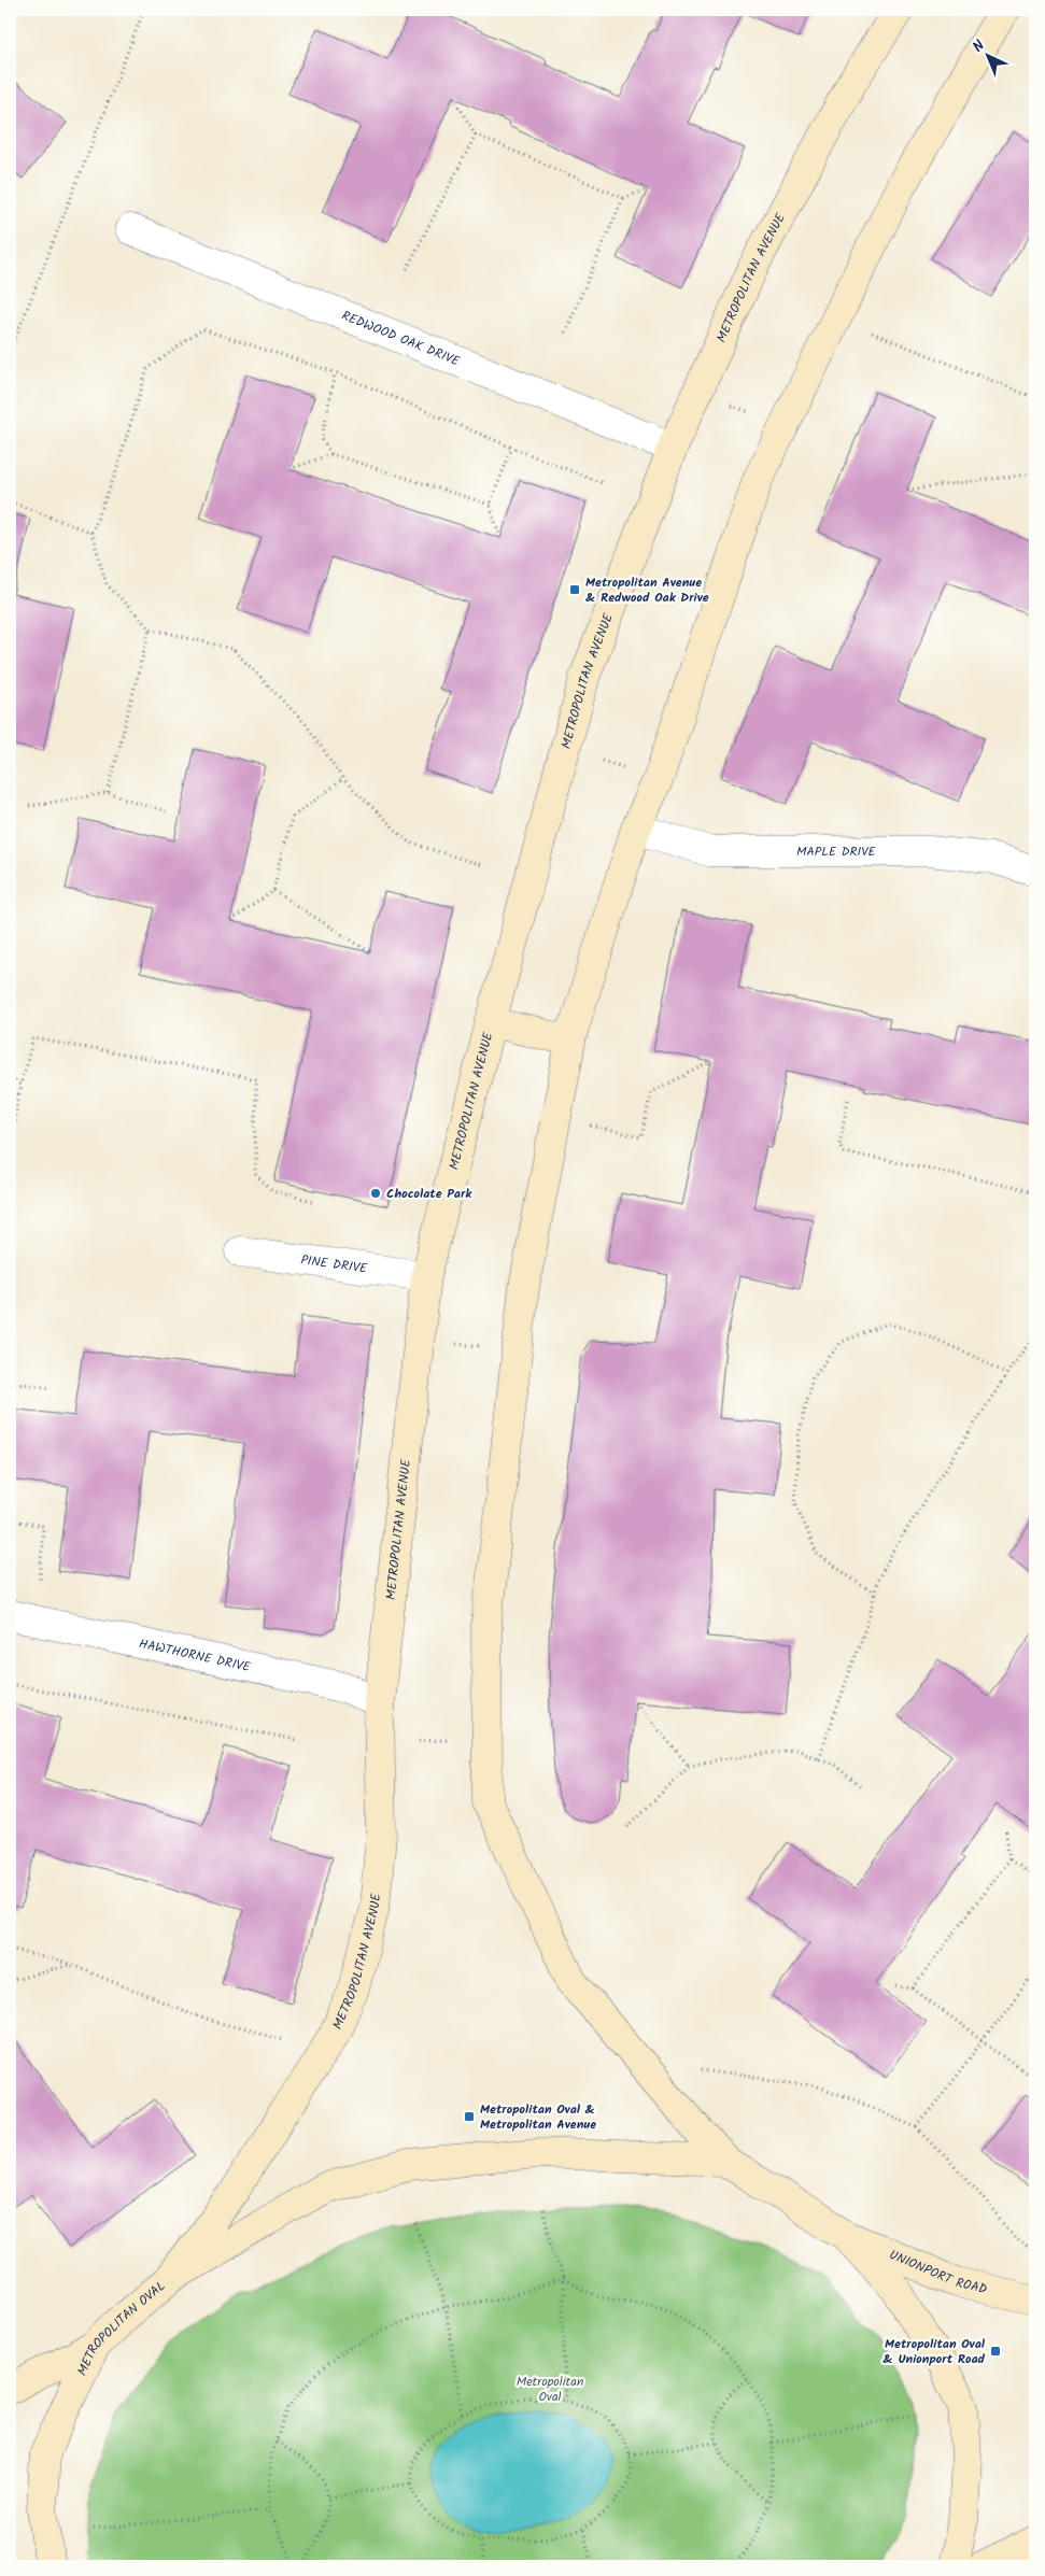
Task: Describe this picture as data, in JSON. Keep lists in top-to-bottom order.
{
  "streets": {
    "street": [
      "METROPOLITAN AVENUE",
      "REDWOOD OAK DRIVE",
      "MAPLE DRIVE",
      "PINE DRIVE",
      "HAWTHORNE DRIVE",
      "UNIONPORT ROAD",
      "METROPOLITAN OVAL"
    ]
  },
  "crossings": [
    ["METROPOLITAN AVENUE", "REDWOOD OAK DRIVE"],
    ["METROPOLITAN AVENUE", "PINE DRIVE"],
    ["METROPOLITAN AVENUE", "HAWTHORNE DRIVE"],
    ["METROPOLITAN AVENUE", "METROPOLITAN OVAL"],
    ["UNIONPORT ROAD", "METROPOLITAN OVAL"]
  ],
  "parks": ["Metropolitan Oval"],
  "places": {
    "transit": ["Metropolitan Avenue & Redwood Oak Drive", "Metropolitan Oval & Metropolitan Avenue", "Metropolitan Oval & Unionport Road"],
    "other": ["Chocolate Park"]
  },
  "north": "top left"
}
